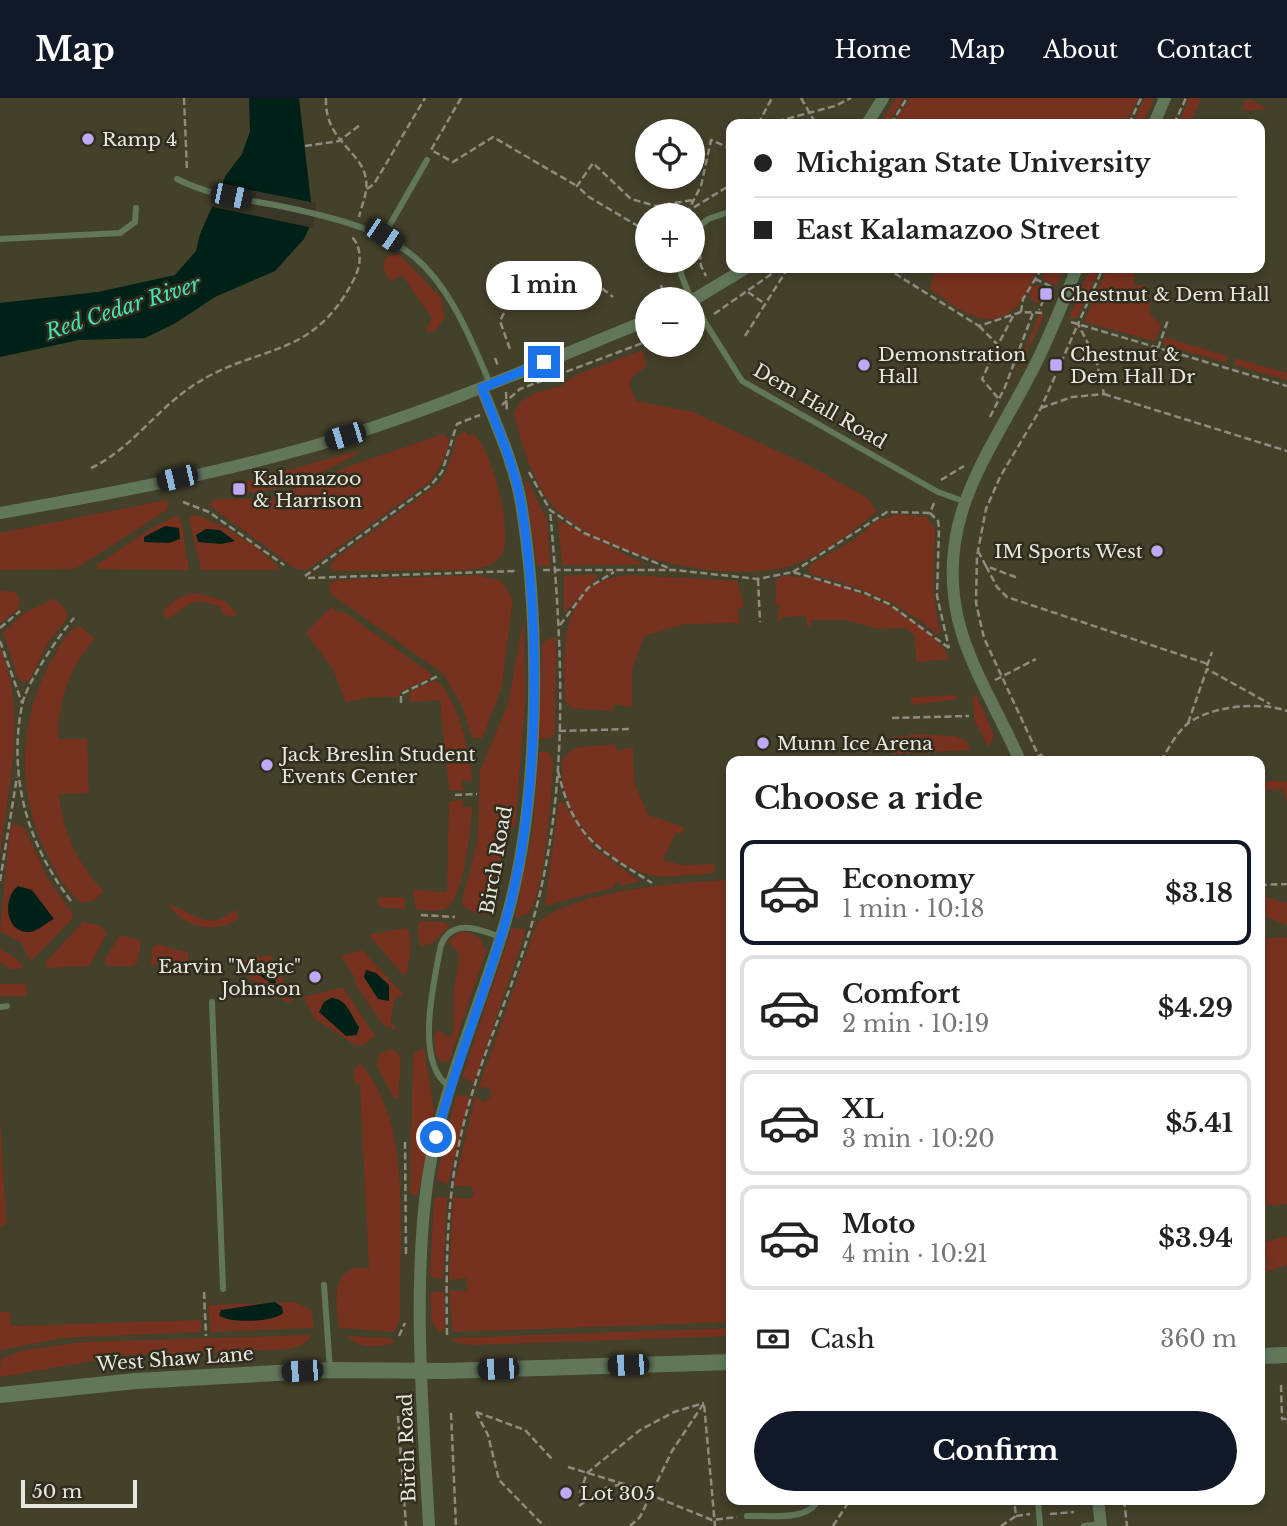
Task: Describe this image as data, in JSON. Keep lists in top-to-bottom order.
{
  "streets": {
    "street": ["Birch Road", "West Shaw Lane"],
    "lane": ["Dem Hall Road"]
  },
  "crossings": [
    ["Birch Road", "West Shaw Lane"]
  ],
  "water": ["Red Cedar River"],
  "places": {
    "other": [
      "Ramp 4",
      "Demonstration Hall",
      "IM Sports West",
      "Munn Ice Arena",
      "Jack Breslin Student Events Center",
      "Earvin \"Magic\" Johnson",
      "Lot 305"
    ],
    "transit": ["Chestnut & Dem Hall", "Chestnut & Dem Hall Dr", "Kalamazoo & Harrison"]
  },
  "scale_bar": "50 m",
  "page": {
    "header": "Map",
    "nav": [
      "Home",
      "Map",
      "About",
      "Contact"
    ],
    "map_buttons": ["+", "−"],
    "banner": ["Michigan State University", "East Kalamazoo Street"],
    "bubble": "1 min",
    "heading": "Choose a ride",
    "list": [
      {
        "name": "Economy",
        "note": "1 min · 10:18",
        "value": "$3.18"
      },
      {
        "name": "Comfort",
        "note": "2 min · 10:19",
        "value": "$4.29"
      },
      {
        "name": "XL",
        "note": "3 min · 10:20",
        "value": "$5.41"
      },
      {
        "name": "Moto",
        "note": "4 min · 10:21",
        "value": "$3.94"
      }
    ],
    "pay": ["Cash", "360 m"],
    "buttons": "Confirm",
    "scale": "50 m"
  }
}
